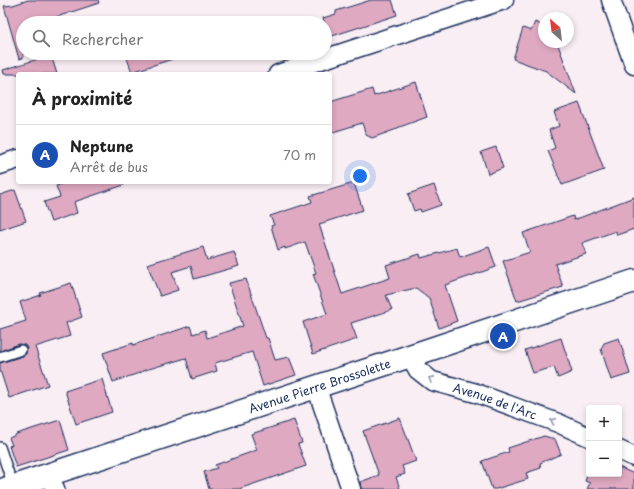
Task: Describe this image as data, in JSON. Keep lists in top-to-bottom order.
{
  "streets": {
    "street": ["Avenue Pierre Brossolette", "Avenue de l'Arc"]
  },
  "crossings": [
    ["Avenue Pierre Brossolette", "Avenue de l'Arc"]
  ],
  "one_way": ["Avenue de l'Arc"],
  "north": "top left",
  "page": {
    "search": "Rechercher",
    "heading": "À proximité",
    "list": [
      {
        "mark": "A",
        "name": "Neptune",
        "note": "Arrêt de bus",
        "value": "70 m"
      }
    ],
    "pins": "A",
    "map_buttons": ["+", "−"]
  }
}
